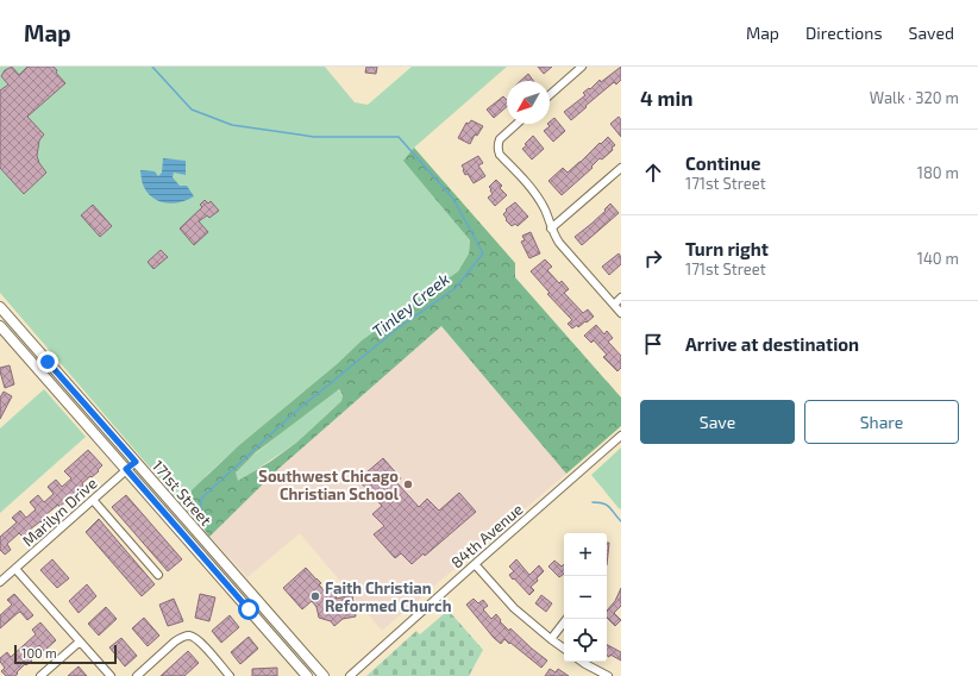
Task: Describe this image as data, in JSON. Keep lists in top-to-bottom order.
{
  "streets": {
    "street": ["171st Street", "Marilyn Drive", "84th Avenue"]
  },
  "crossings": [
    ["171st Street", "Marilyn Drive"]
  ],
  "water": ["Tinley Creek"],
  "places": ["Southwest Chicago Christian School", "Faith Christian Reformed Church"],
  "scale_bar": "100 m",
  "north": "bottom left",
  "page": {
    "header": "Map",
    "nav": ["Map", "Directions", "Saved"],
    "heading": ["4 min", "Walk · 320 m"],
    "list": [
      ["Continue", "171st Street", "180 m"],
      ["Turn right", "171st Street", "140 m"],
      "Arrive at destination"
    ],
    "buttons": ["Save", "Share"],
    "map_buttons": ["+", "−"],
    "scale": "100 m"
  }
}
